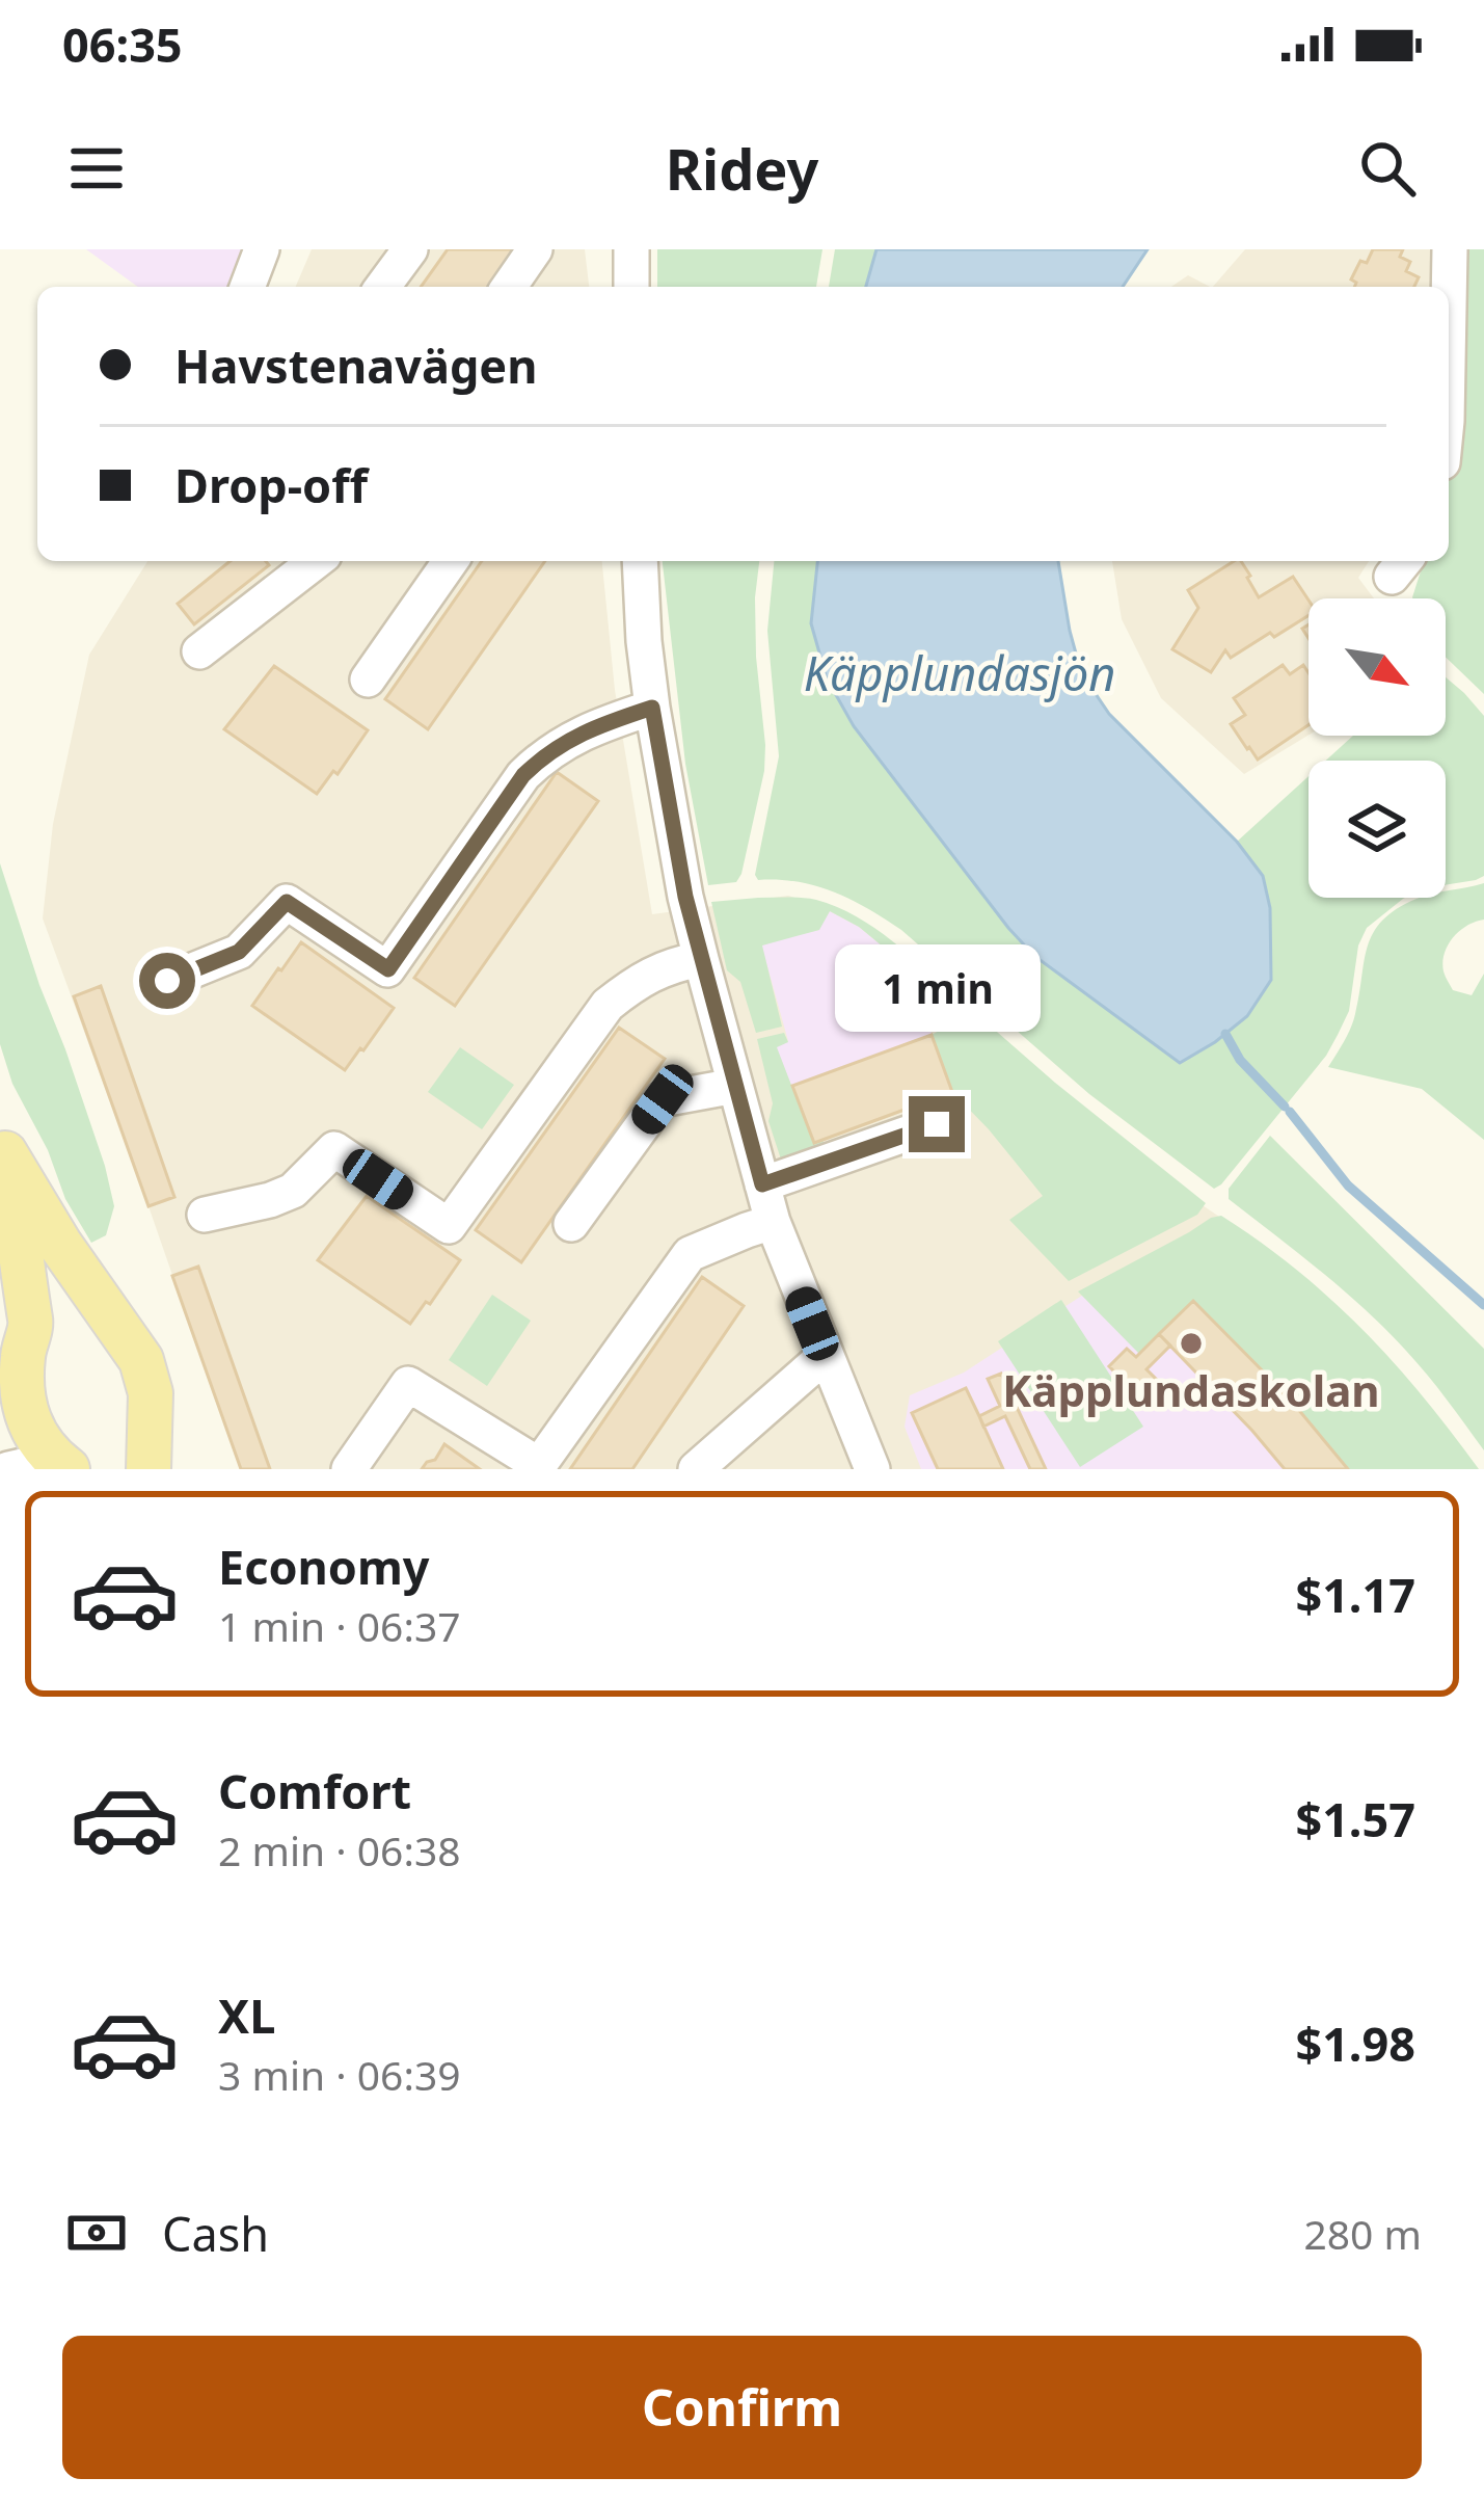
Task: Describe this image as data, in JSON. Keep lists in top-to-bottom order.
{
  "water": ["Käpplundasjön"],
  "places": ["Käpplundaskolan"],
  "north": "bottom right",
  "page": {
    "status": "06:35",
    "header": "Ridey",
    "banner": ["Havstenavägen", "Drop-off"],
    "bubble": "1 min",
    "list": [
      {
        "name": "Economy",
        "note": "1 min · 06:37",
        "value": "$1.17"
      },
      {
        "name": "Comfort",
        "note": "2 min · 06:38",
        "value": "$1.57"
      },
      {
        "name": "XL",
        "note": "3 min · 06:39",
        "value": "$1.98"
      }
    ],
    "pay": ["Cash", "280 m"],
    "buttons": "Confirm"
  }
}
